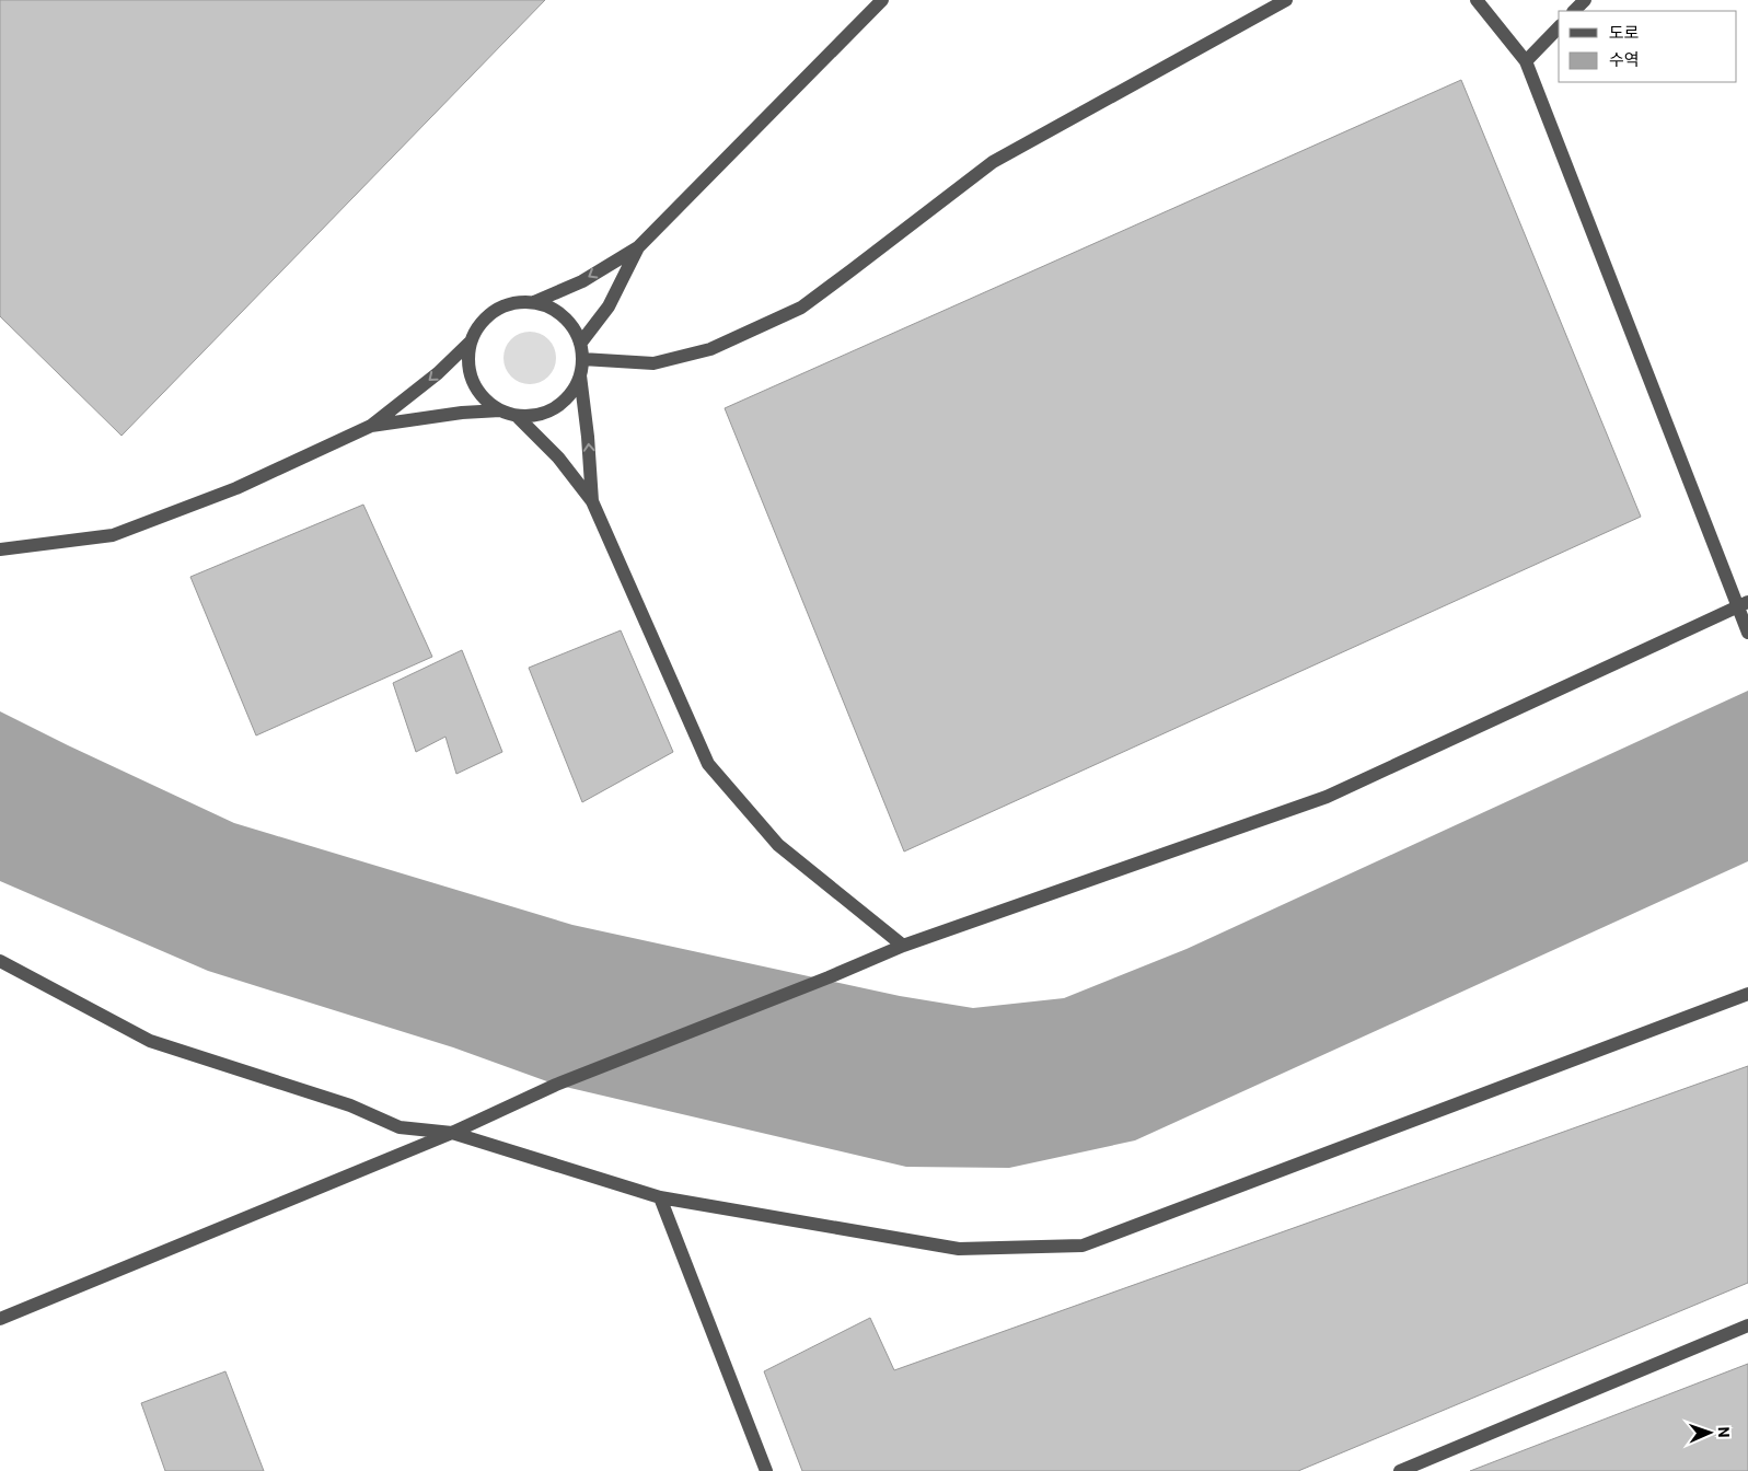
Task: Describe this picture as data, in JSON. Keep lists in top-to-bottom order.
{
  "legend": ["도로", "수역"],
  "north": "right"
}
